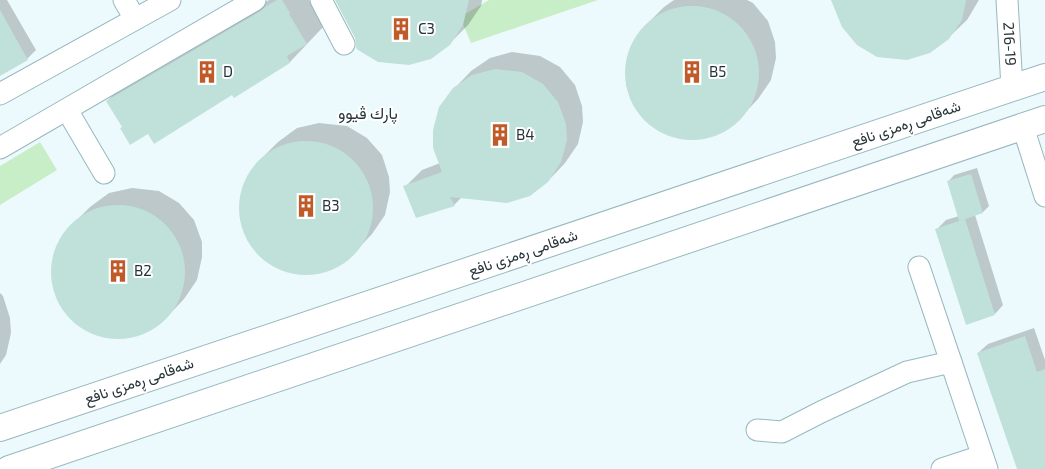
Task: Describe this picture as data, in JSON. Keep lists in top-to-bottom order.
{
  "streets": {
    "main road": ["شەقامی ڕەمزی نافع"],
    "street": ["216-19"]
  },
  "crossings": [
    ["216-19", "شەقامی ڕەمزی نافع"]
  ],
  "districts": ["پارك ڤیوو"],
  "places": {
    "building": [
      "C3",
      "D",
      "B5",
      "B4",
      "B3",
      "B2"
    ]
  }
}
